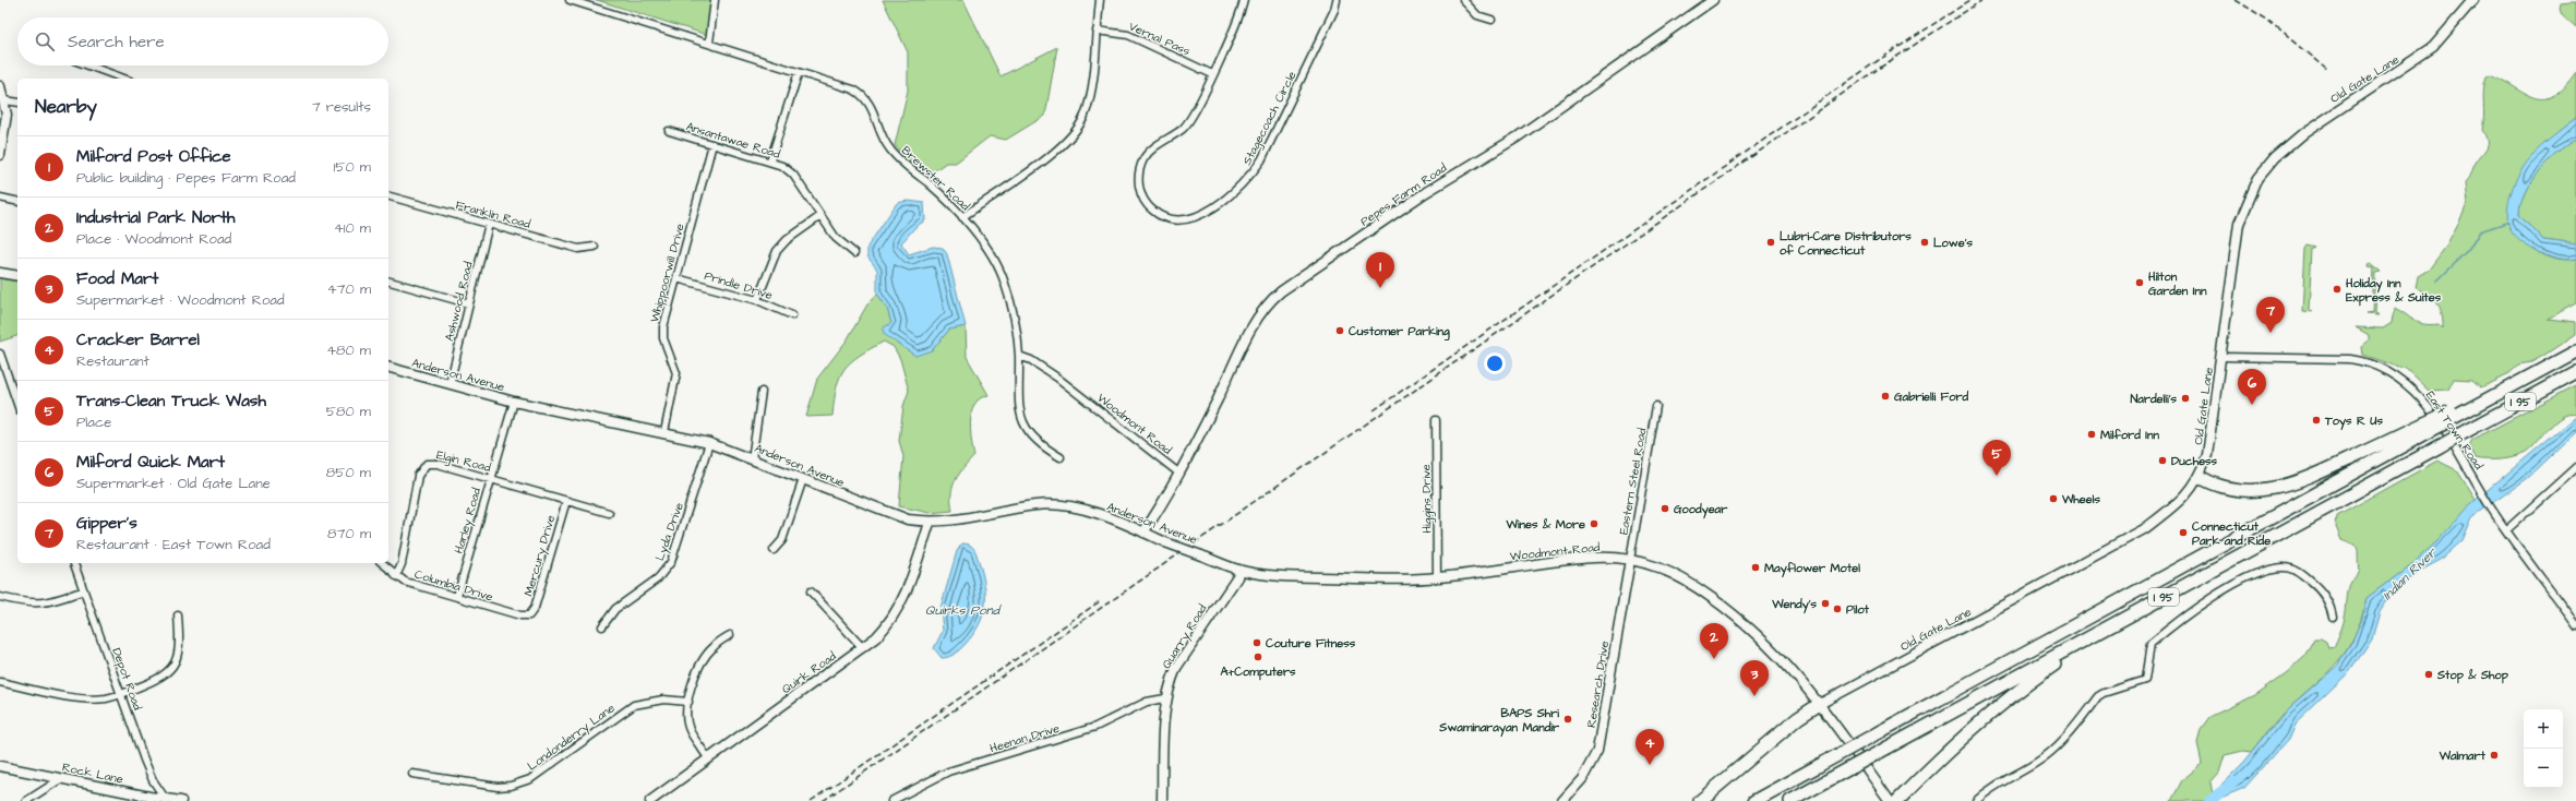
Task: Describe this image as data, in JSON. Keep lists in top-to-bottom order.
{
  "streets": {
    "highway": ["I 95"],
    "main road": [
      "Old Gate Lane",
      "Pepes Farm Road",
      "Anderson Avenue",
      "Woodmont Road",
      "Quarry Road",
      "Quirk Road",
      "Research Drive",
      "Rock Lane"
    ],
    "street": [
      "Vernal Pass",
      "Stagecoach Circle",
      "Ansantawae Road",
      "Brewster Road",
      "Franklin Road",
      "Whippoorwill Drive",
      "Prindle Drive",
      "Ashwood Road",
      "East Town Road",
      "Elgin Road",
      "Eastern Steel Road",
      "Higgins Drive",
      "Harley Road",
      "Lyda Drive",
      "Mercury Drive",
      "Columbia Drive",
      "Depot Road",
      "Londonderry Lane",
      "Heenan Drive"
    ]
  },
  "crossings": [
    ["Vernal Pass", "Stagecoach Circle"],
    ["Old Gate Lane", "Woodmont Road"],
    ["Old Gate Lane", "East Town Road"],
    ["Ansantawae Road", "Whippoorwill Drive"],
    ["Brewster Road", "Woodmont Road"],
    ["Pepes Farm Road", "Woodmont Road"],
    ["Franklin Road", "Ashwood Road"],
    ["Whippoorwill Drive", "Prindle Drive"],
    ["Whippoorwill Drive", "Anderson Avenue"],
    ["Ashwood Road", "Anderson Avenue"],
    ["Anderson Avenue", "Woodmont Road"],
    ["Anderson Avenue", "Harley Road"],
    ["Anderson Avenue", "Lyda Drive"],
    ["Anderson Avenue", "Quirk Road"],
    ["Woodmont Road", "Eastern Steel Road"],
    ["Woodmont Road", "Higgins Drive"],
    ["Woodmont Road", "Quarry Road"],
    ["Woodmont Road", "Research Drive"],
    ["Elgin Road", "Harley Road"],
    ["Elgin Road", "Mercury Drive"],
    ["Elgin Road", "Columbia Drive"],
    ["Eastern Steel Road", "Research Drive"],
    ["Harley Road", "Columbia Drive"],
    ["Mercury Drive", "Columbia Drive"],
    ["Quarry Road", "Heenan Drive"],
    ["Depot Road", "Rock Lane"]
  ],
  "water": ["Indian River", "Quirks Pond"],
  "places": [
    "Lubri-Care Distributors of Connecticut",
    "Lowe's",
    "Hilton Garden Inn",
    "Holiday Inn Express & Suites",
    "Customer Parking",
    "Gabrielli Ford",
    "Nardelli’s",
    "Toys R Us",
    "Milford Inn",
    "Duchess",
    "Wheels",
    "Goodyear",
    "Wines & More",
    "Connecticut Park and Ride",
    "Mayflower Motel",
    "Wendy's",
    "Pilot",
    "Couture Fitness",
    "A+Computers",
    "Stop & Shop",
    "BAPS Shri Swaminarayan Mandir",
    "Walmart"
  ],
  "page": {
    "search": "Search here",
    "heading": ["Nearby", "7 results"],
    "list": [
      {
        "mark": "1",
        "name": "Milford Post Office",
        "note": "Public building · Pepes Farm Road",
        "value": "150 m"
      },
      {
        "mark": "2",
        "name": "Industrial Park North",
        "note": "Place · Woodmont Road",
        "value": "410 m"
      },
      {
        "mark": "3",
        "name": "Food Mart",
        "note": "Supermarket · Woodmont Road",
        "value": "470 m"
      },
      {
        "mark": "4",
        "name": "Cracker Barrel",
        "note": "Restaurant",
        "value": "480 m"
      },
      {
        "mark": "5",
        "name": "Trans-Clean Truck Wash",
        "note": "Place",
        "value": "580 m"
      },
      {
        "mark": "6",
        "name": "Milford Quick Mart",
        "note": "Supermarket · Old Gate Lane",
        "value": "850 m"
      },
      {
        "mark": "7",
        "name": "Gipper's",
        "note": "Restaurant · East Town Road",
        "value": "870 m"
      }
    ],
    "pins": [
      "1",
      "7",
      "6",
      "5",
      "2",
      "3",
      "4"
    ],
    "map_buttons": ["+", "−"]
  }
}
